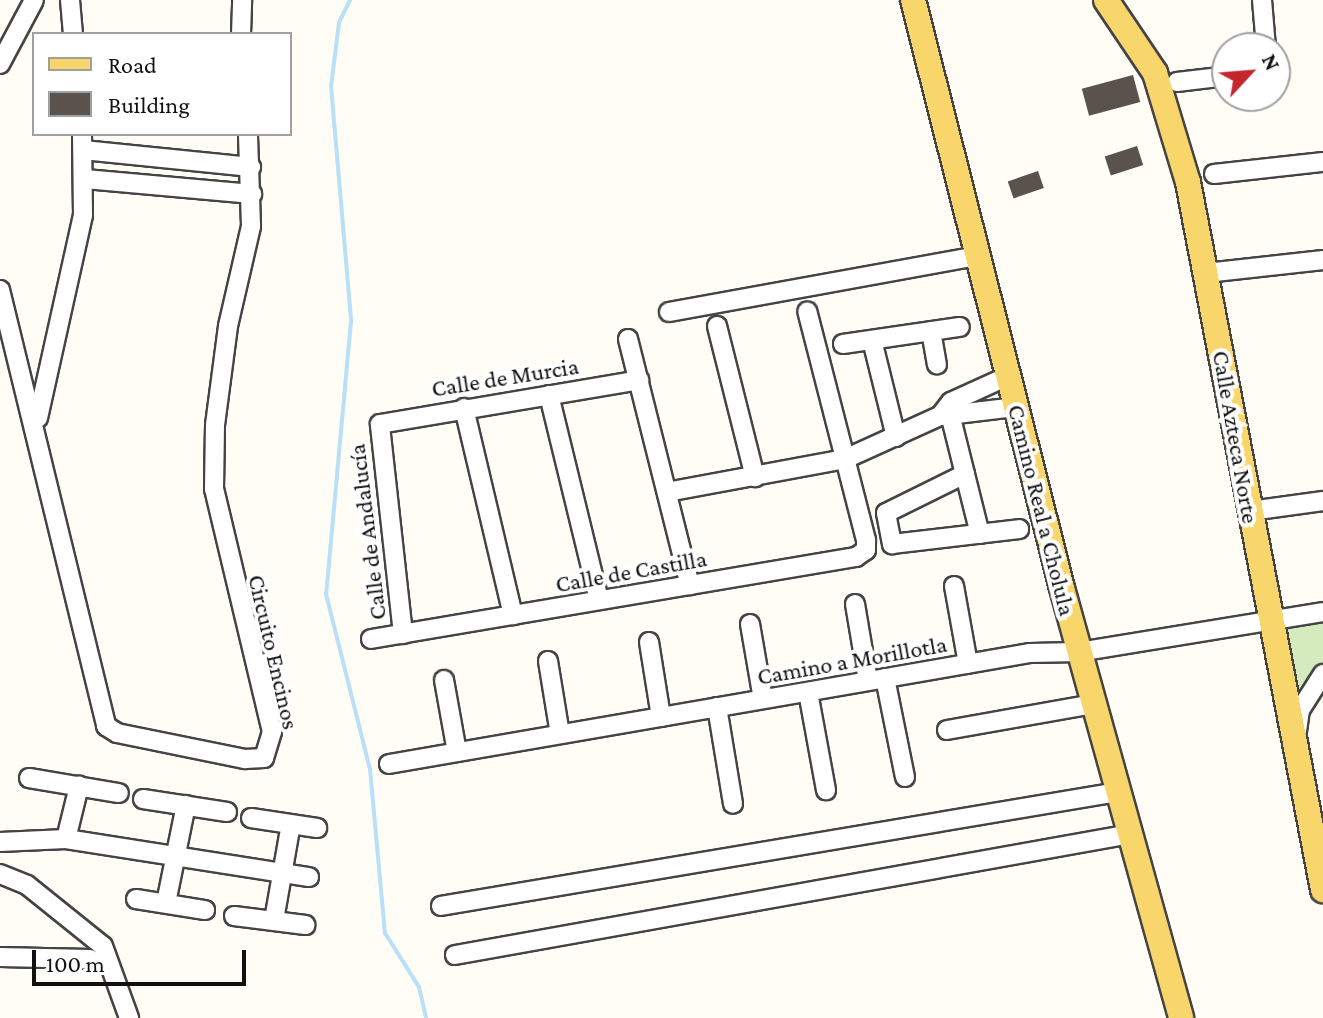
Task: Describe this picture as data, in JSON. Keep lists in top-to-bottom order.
{
  "streets": {
    "main road": ["Calle Azteca Norte", "Camino Real a Cholula"],
    "street": [
      "Calle de Murcia",
      "Calle de Andalucía",
      "Calle de Castilla",
      "Circuito Encinos",
      "Camino a Morillotla"
    ]
  },
  "crossings": [
    ["Calle de Murcia", "Calle de Andalucía"],
    ["Calle Azteca Norte", "Camino a Morillotla"],
    ["Camino Real a Cholula", "Camino a Morillotla"],
    ["Calle de Andalucía", "Calle de Castilla"]
  ],
  "legend": ["Road", "Building"],
  "scale_bar": "100 m",
  "north": "top right"
}
